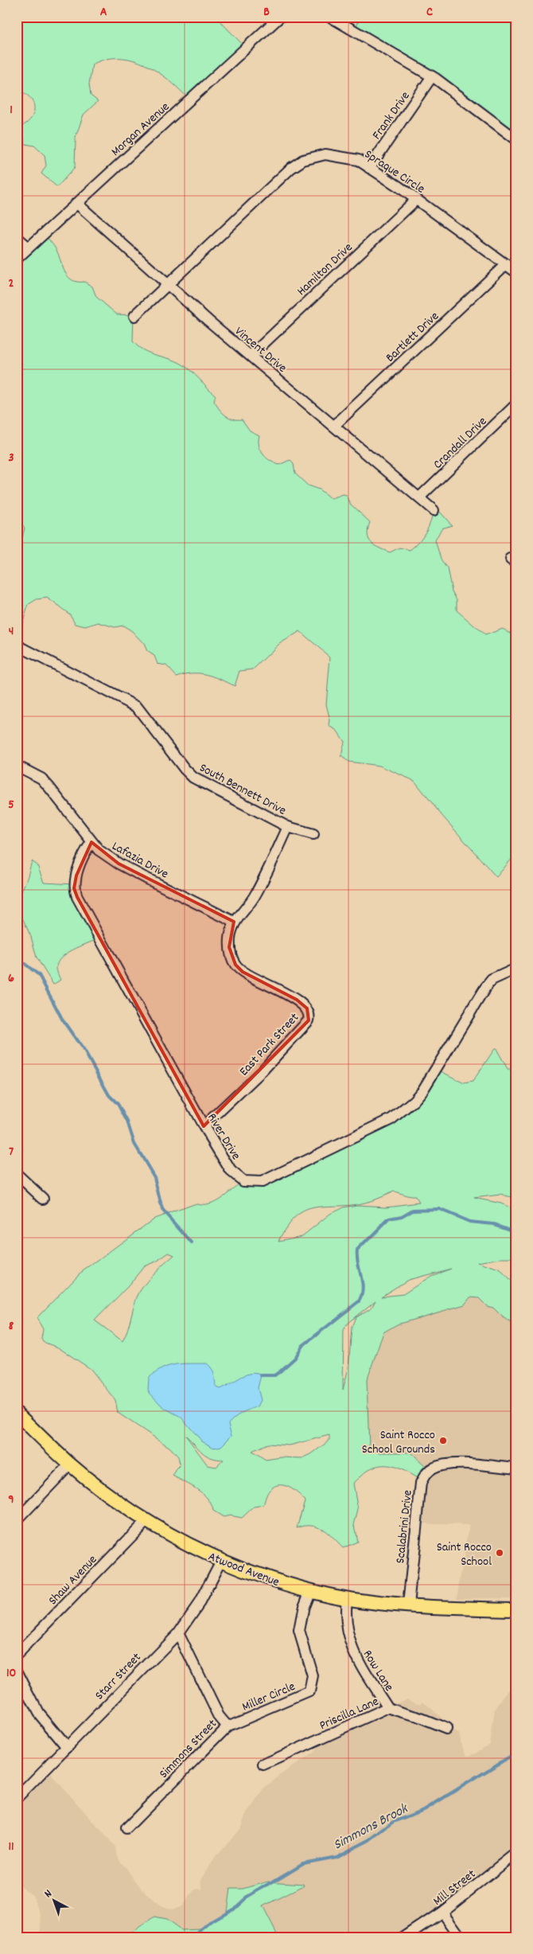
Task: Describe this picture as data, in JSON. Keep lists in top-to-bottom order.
{
  "streets": {
    "main road": ["Atwood Avenue"],
    "street": [
      "Frank Drive",
      "Morgan Avenue",
      "Spraque Circle",
      "Hamilton Drive",
      "Bartlett Drive",
      "Vincent Drive",
      "Crandall Drive",
      "South Bennett Drive",
      "Lafazia Drive",
      "East Park Street",
      "River Drive",
      "Scalabrini Drive",
      "Shaw Avenue",
      "Row Lane",
      "Starr Street",
      "Miller Circle",
      "Priscilla Lane",
      "Simmons Street",
      "Mill Street"
    ]
  },
  "crossings": [
    ["Frank Drive", "Spraque Circle"],
    ["Morgan Avenue", "Vincent Drive"],
    ["Spraque Circle", "Hamilton Drive"],
    ["Spraque Circle", "Bartlett Drive"],
    ["Spraque Circle", "Vincent Drive"],
    ["Hamilton Drive", "Vincent Drive"],
    ["Bartlett Drive", "Vincent Drive"],
    ["Vincent Drive", "Crandall Drive"],
    ["South Bennett Drive", "East Park Street"],
    ["Lafazia Drive", "East Park Street"],
    ["Lafazia Drive", "River Drive"],
    ["East Park Street", "River Drive"],
    ["Scalabrini Drive", "Atwood Avenue"],
    ["Atwood Avenue", "Shaw Avenue"],
    ["Atwood Avenue", "Row Lane"],
    ["Atwood Avenue", "Starr Street"],
    ["Atwood Avenue", "Miller Circle"],
    ["Row Lane", "Priscilla Lane"],
    ["Starr Street", "Simmons Street"],
    ["Miller Circle", "Simmons Street"]
  ],
  "water": ["Simmons Brook"],
  "places": ["Saint Rocco School Grounds", "Saint Rocco School"],
  "north": "top left",
  "grid": {
    "columns": ["A", "B", "C"],
    "rows": [
      "1",
      "2",
      "3",
      "4",
      "5",
      "6",
      "7",
      "8",
      "9",
      "10",
      "11"
    ]
  }
}
